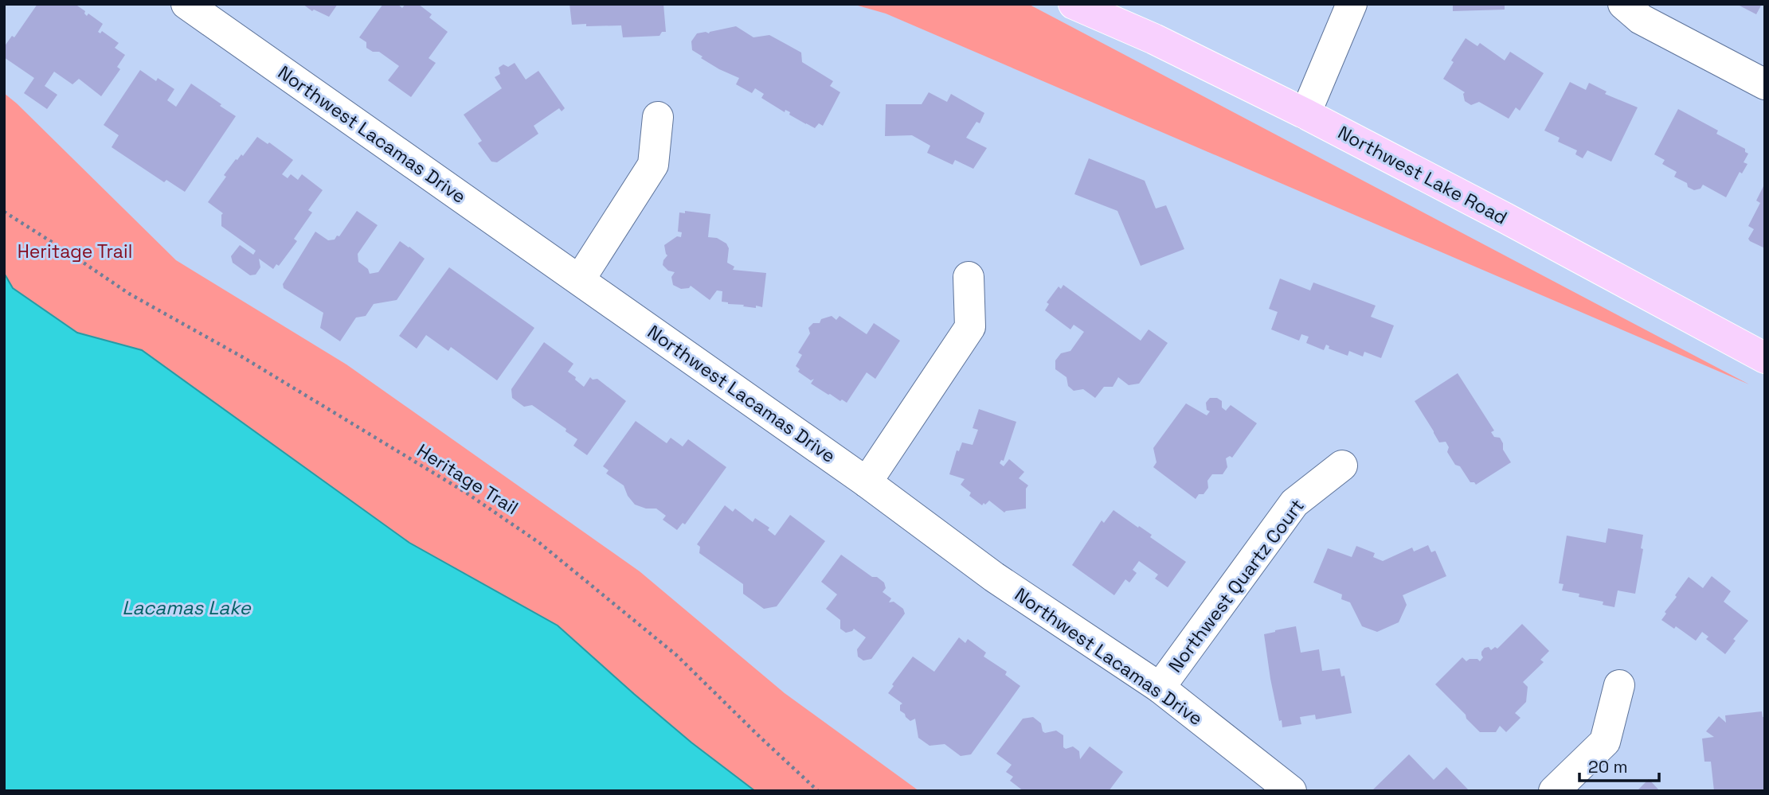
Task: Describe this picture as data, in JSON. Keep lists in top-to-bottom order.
{
  "streets": {
    "main road": ["Northwest Lake Road"],
    "street": ["Northwest Lacamas Drive", "Northwest Quartz Court"],
    "path": ["Heritage Trail"]
  },
  "crossings": [
    ["Northwest Lacamas Drive", "Northwest Quartz Court"]
  ],
  "water": ["Lacamas Lake"],
  "parks": ["Heritage Trail"],
  "scale_bar": "20 m"
}
